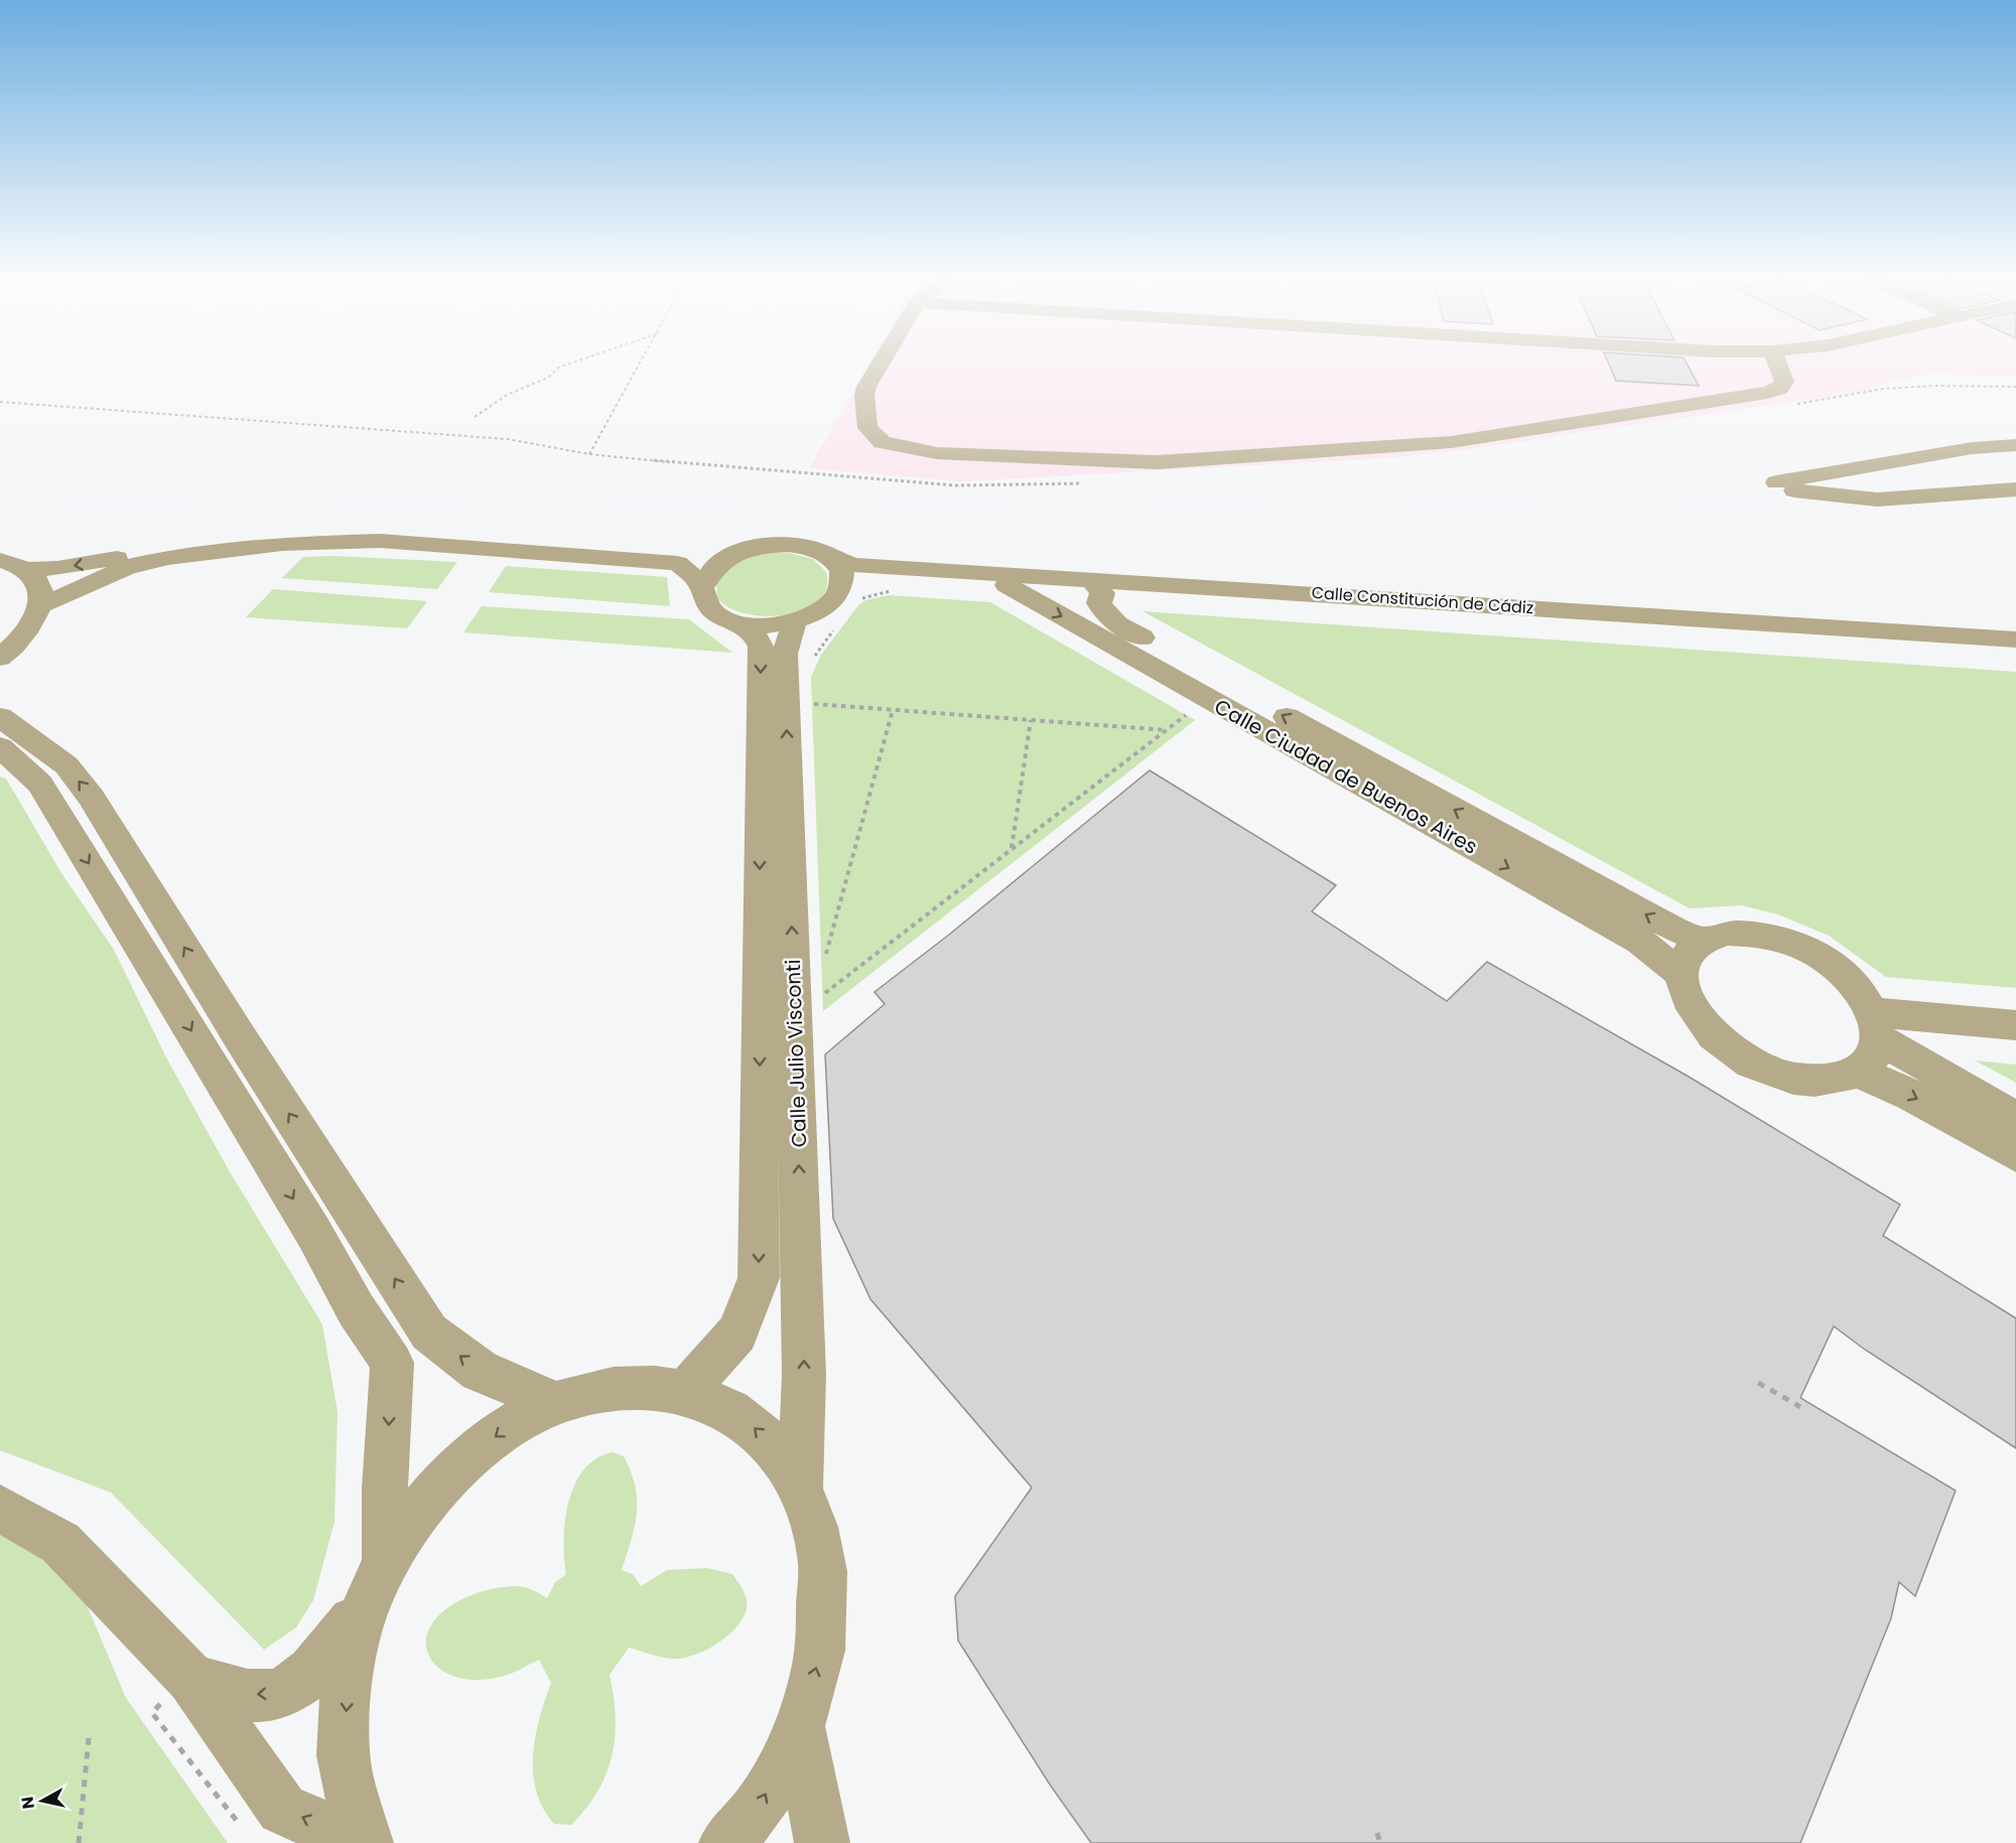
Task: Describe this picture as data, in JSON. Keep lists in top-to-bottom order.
{
  "streets": {
    "street": ["Calle Constitución de Cádiz", "Calle Ciudad de Buenos Aires", "Calle Julio Visconti"]
  },
  "crossings": [
    ["Calle Constitución de Cádiz", "Calle Ciudad de Buenos Aires"]
  ],
  "north": "left"
}
